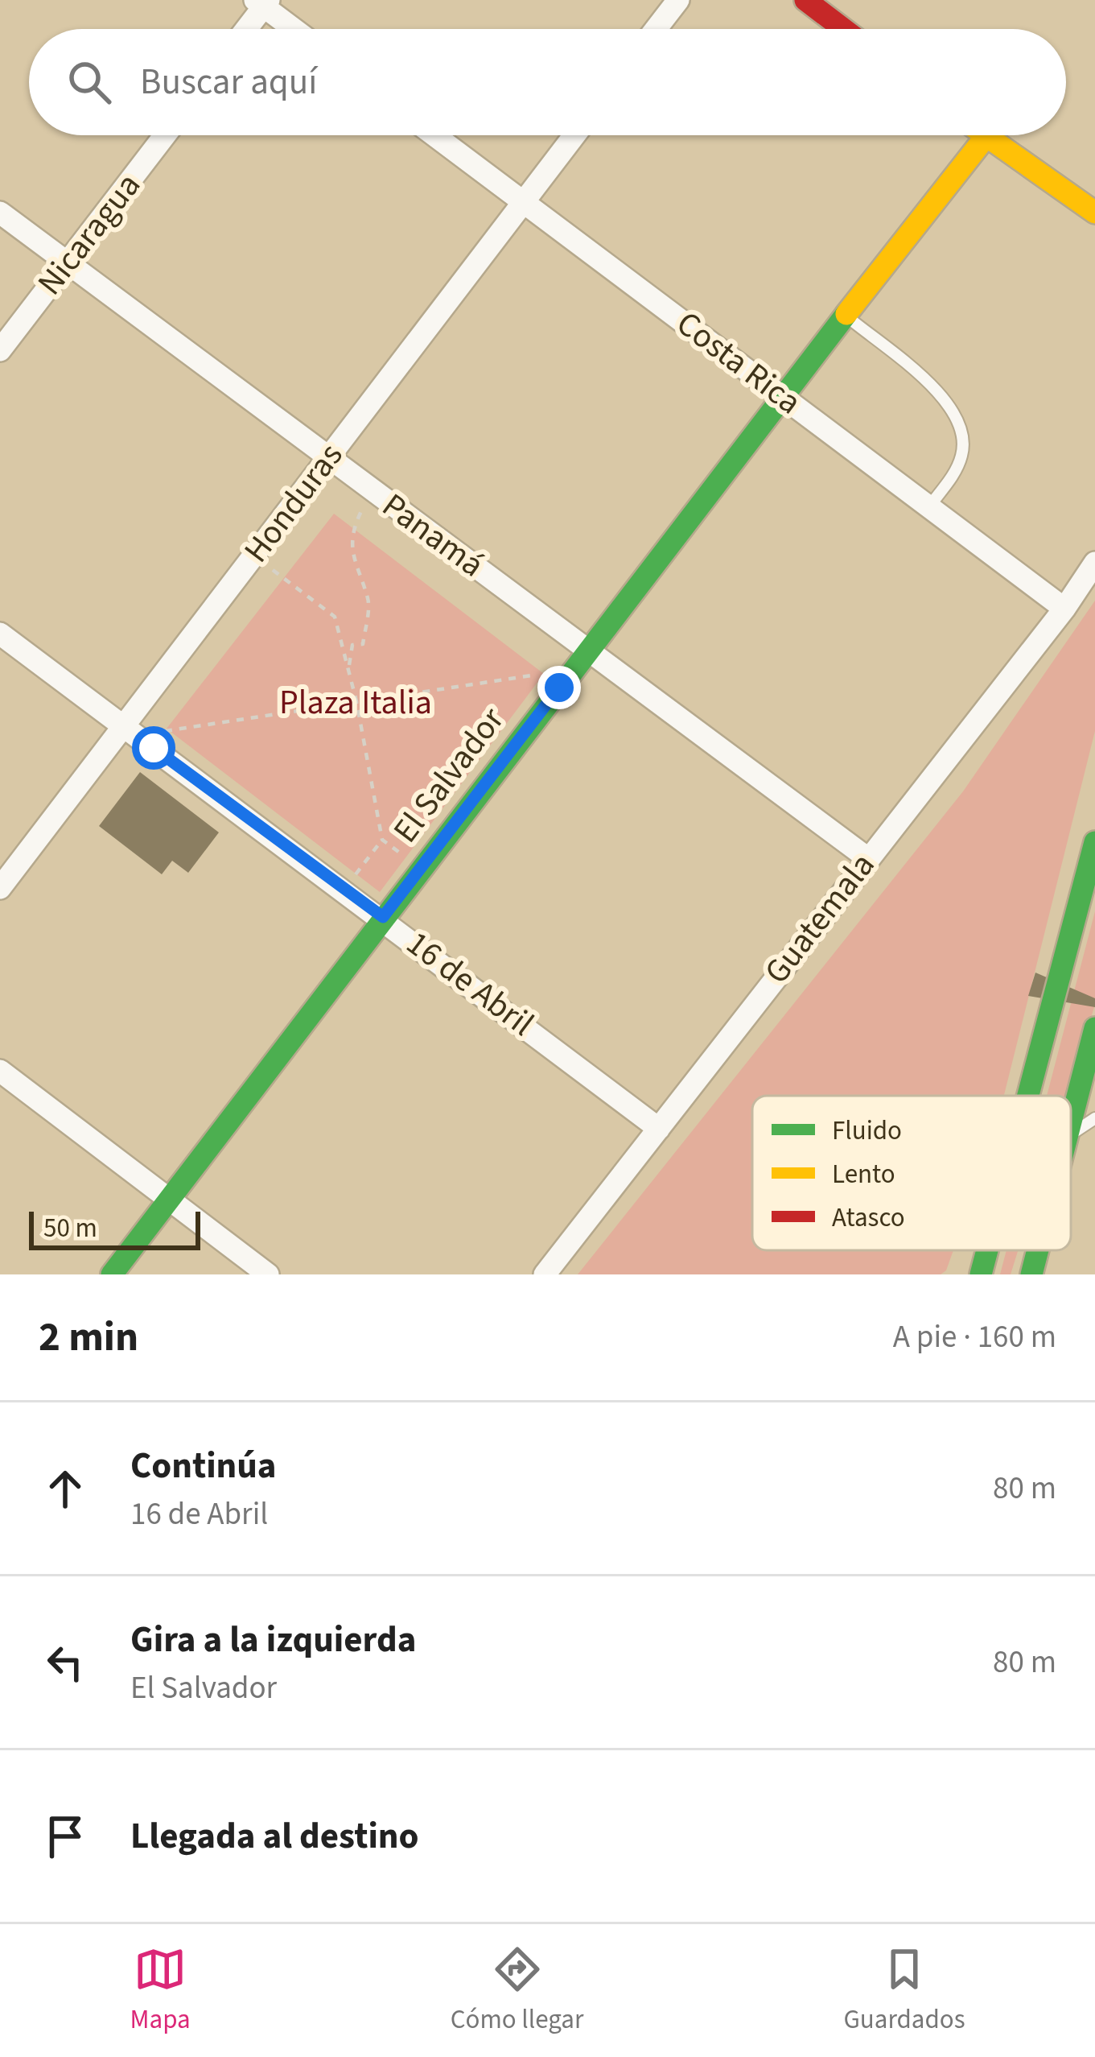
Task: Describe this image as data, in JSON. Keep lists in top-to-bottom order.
{
  "streets": {
    "street": [
      "Nicaragua",
      "Costa Rica",
      "Honduras",
      "Panamá",
      "El Salvador",
      "Guatemala",
      "16 de Abril"
    ]
  },
  "crossings": [
    ["Nicaragua", "Panamá"],
    ["Costa Rica", "Honduras"],
    ["Costa Rica", "El Salvador"],
    ["Costa Rica", "Guatemala"],
    ["Honduras", "Panamá"],
    ["Honduras", "16 de Abril"],
    ["Panamá", "El Salvador"],
    ["Panamá", "Guatemala"],
    ["El Salvador", "16 de Abril"],
    ["Guatemala", "16 de Abril"]
  ],
  "parks": ["Plaza Italia"],
  "legend": ["Fluido", "Lento", "Atasco"],
  "scale_bar": "50 m",
  "page": {
    "search": "Buscar aquí",
    "scale": "50 m",
    "heading": ["2 min", "A pie · 160 m"],
    "list": [
      ["Continúa", "16 de Abril", "80 m"],
      ["Gira a la izquierda", "El Salvador", "80 m"],
      "Llegada al destino"
    ],
    "nav": ["Mapa", "Cómo llegar", "Guardados"]
  }
}
